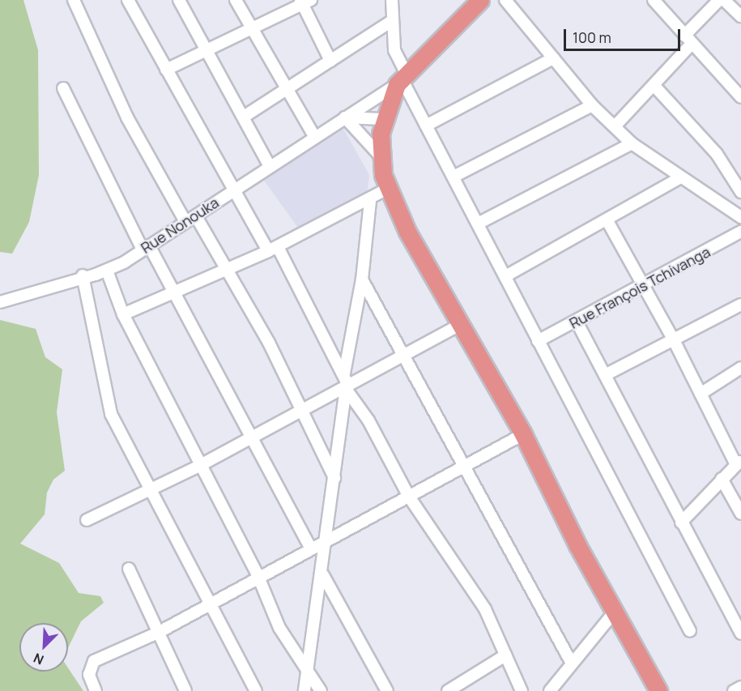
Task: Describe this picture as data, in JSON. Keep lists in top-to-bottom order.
{
  "streets": {
    "street": ["Rue Nonouka", "Rue François Tchivanga"]
  },
  "scale_bar": "100 m",
  "north": "bottom left"
}
